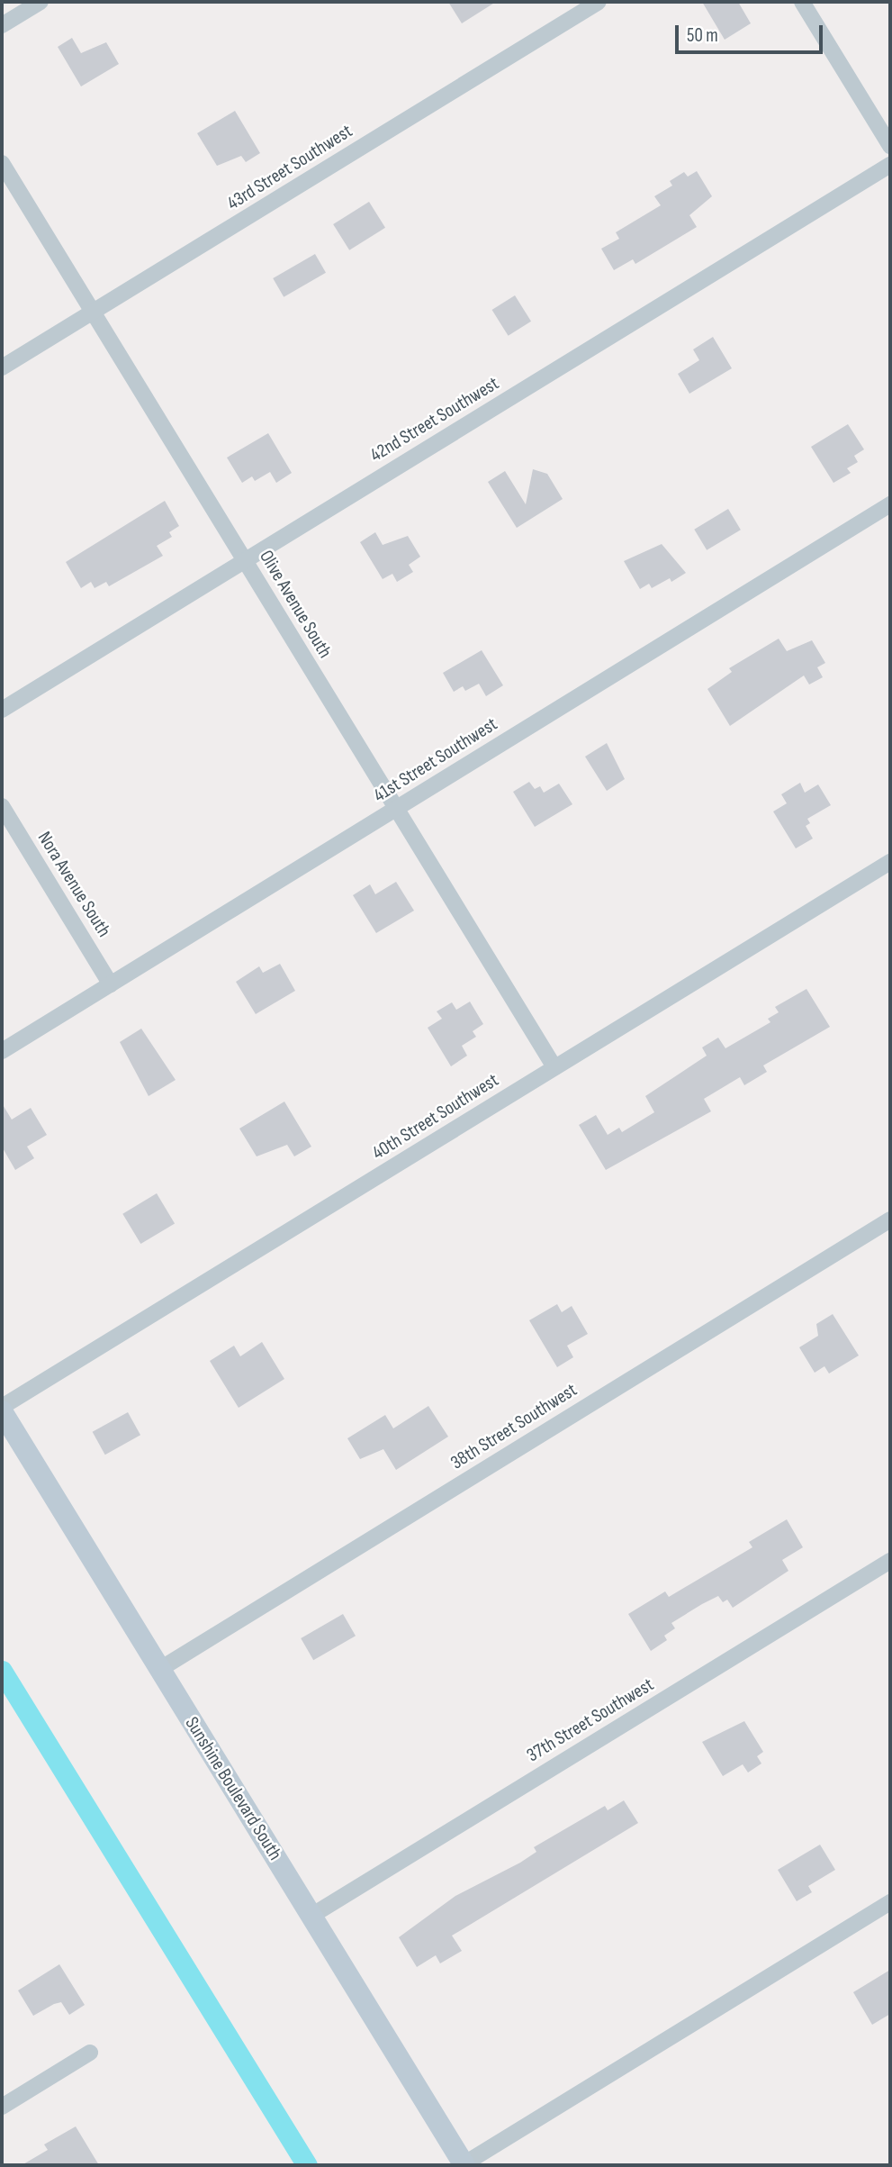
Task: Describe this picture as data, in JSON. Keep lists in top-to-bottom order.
{
  "streets": {
    "street": [
      "43rd Street Southwest",
      "42nd Street Southwest",
      "Olive Avenue South",
      "41st Street Southwest",
      "Nora Avenue South",
      "40th Street Southwest",
      "38th Street Southwest",
      "37th Street Southwest",
      "Sunshine Boulevard South"
    ]
  },
  "crossings": [
    ["43rd Street Southwest", "Olive Avenue South"],
    ["42nd Street Southwest", "Olive Avenue South"],
    ["Olive Avenue South", "41st Street Southwest"],
    ["Olive Avenue South", "40th Street Southwest"],
    ["41st Street Southwest", "Nora Avenue South"],
    ["40th Street Southwest", "Sunshine Boulevard South"],
    ["38th Street Southwest", "Sunshine Boulevard South"],
    ["37th Street Southwest", "Sunshine Boulevard South"]
  ],
  "scale_bar": "50 m"
}
